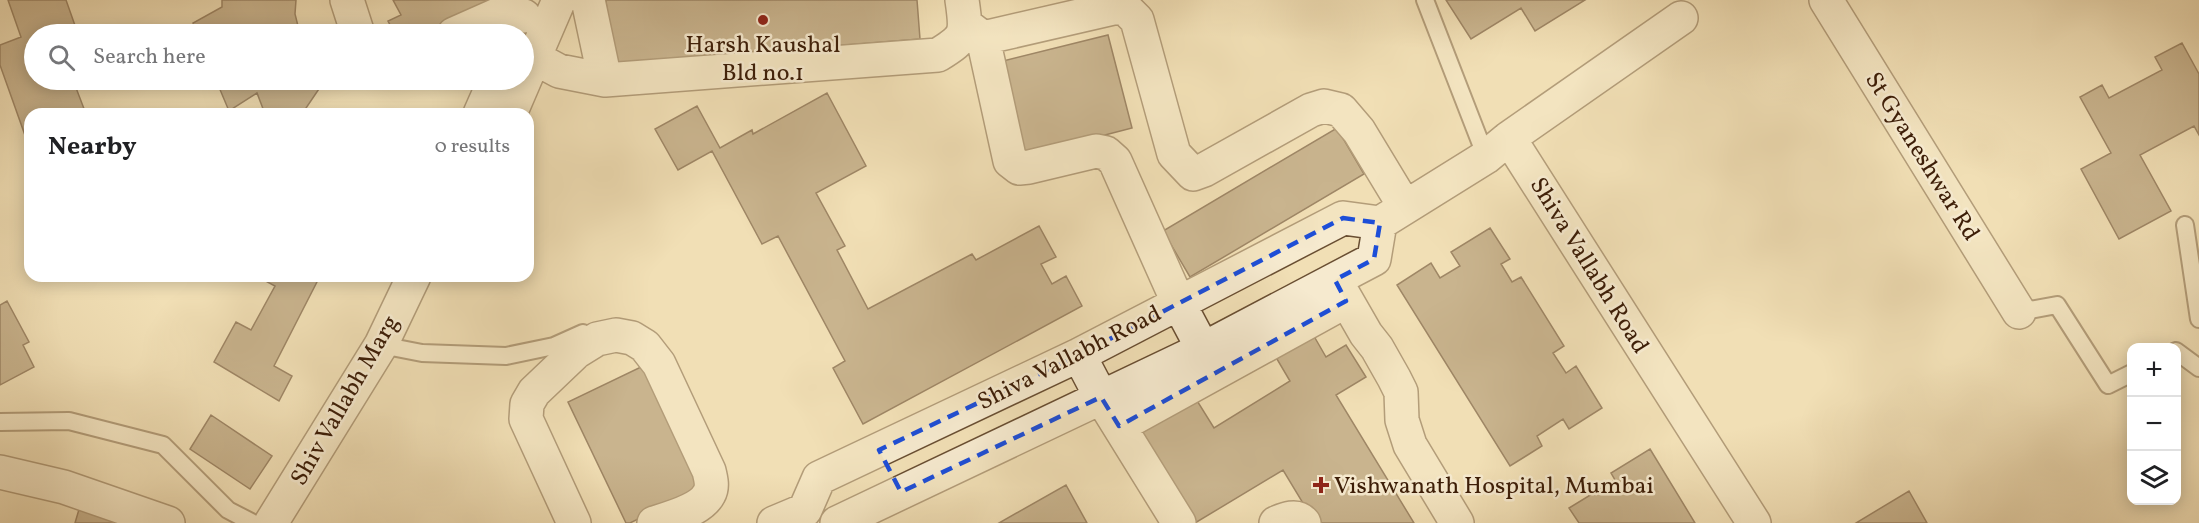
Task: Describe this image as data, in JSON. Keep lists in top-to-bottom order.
{
  "streets": {
    "street": ["St Gyaneshwar Rd", "Shiva Vallabh Road", "Shiv Vallabh Marg"]
  },
  "places": {
    "other": ["Harsh Kaushal Bld no.1"],
    "health": ["Vishwanath Hospital, Mumbai"]
  },
  "page": {
    "search": "Search here",
    "heading": ["Nearby", "0 results"],
    "map_buttons": ["+", "−"]
  }
}
